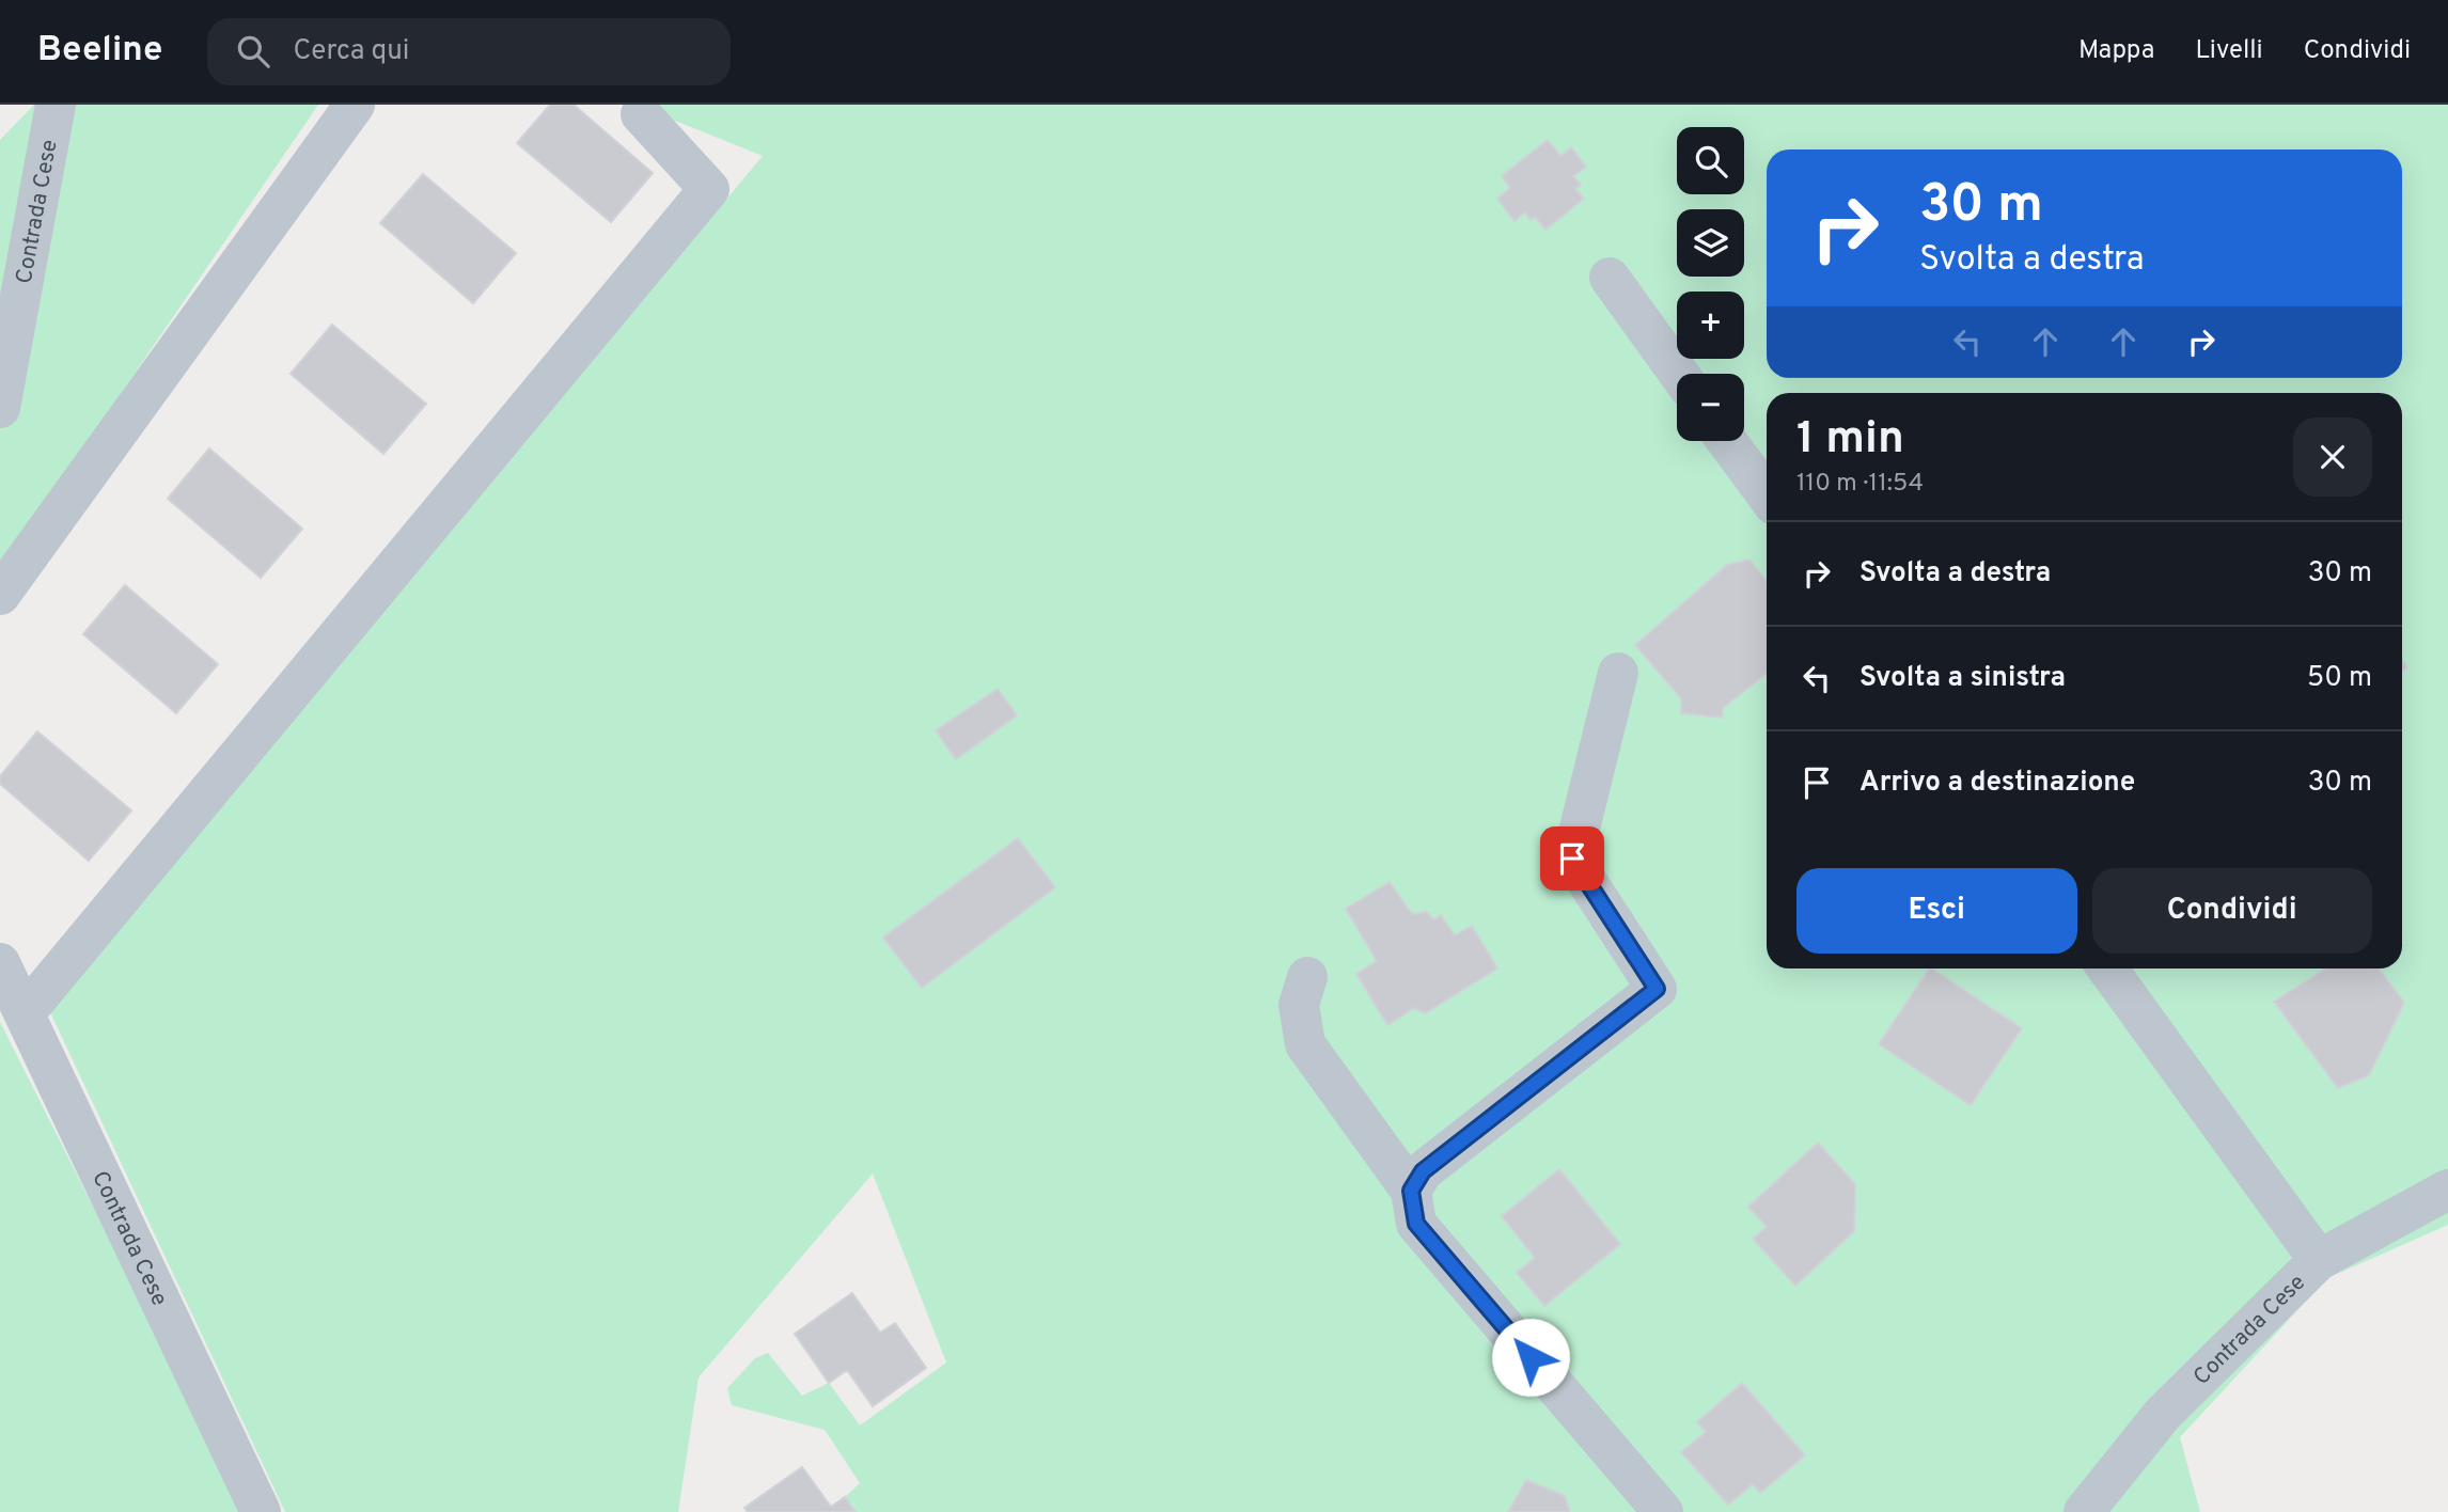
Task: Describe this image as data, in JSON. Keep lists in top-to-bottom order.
{
  "streets": {
    "street": ["Contrada Cese"]
  },
  "page": {
    "header": "Beeline",
    "search": "Cerca qui",
    "nav": ["Mappa", "Livelli", "Condividi"],
    "map_buttons": ["+", "−"],
    "turn": ["30 m", "Svolta a destra"],
    "heading": ["1 min", "110 m · 11:54"],
    "list": [
      {
        "name": "Svolta a destra",
        "value": "30 m"
      },
      {
        "name": "Svolta a sinistra",
        "value": "50 m"
      },
      {
        "name": "Arrivo a destinazione",
        "value": "30 m"
      }
    ],
    "buttons": ["Esci", "Condividi"]
  }
}
